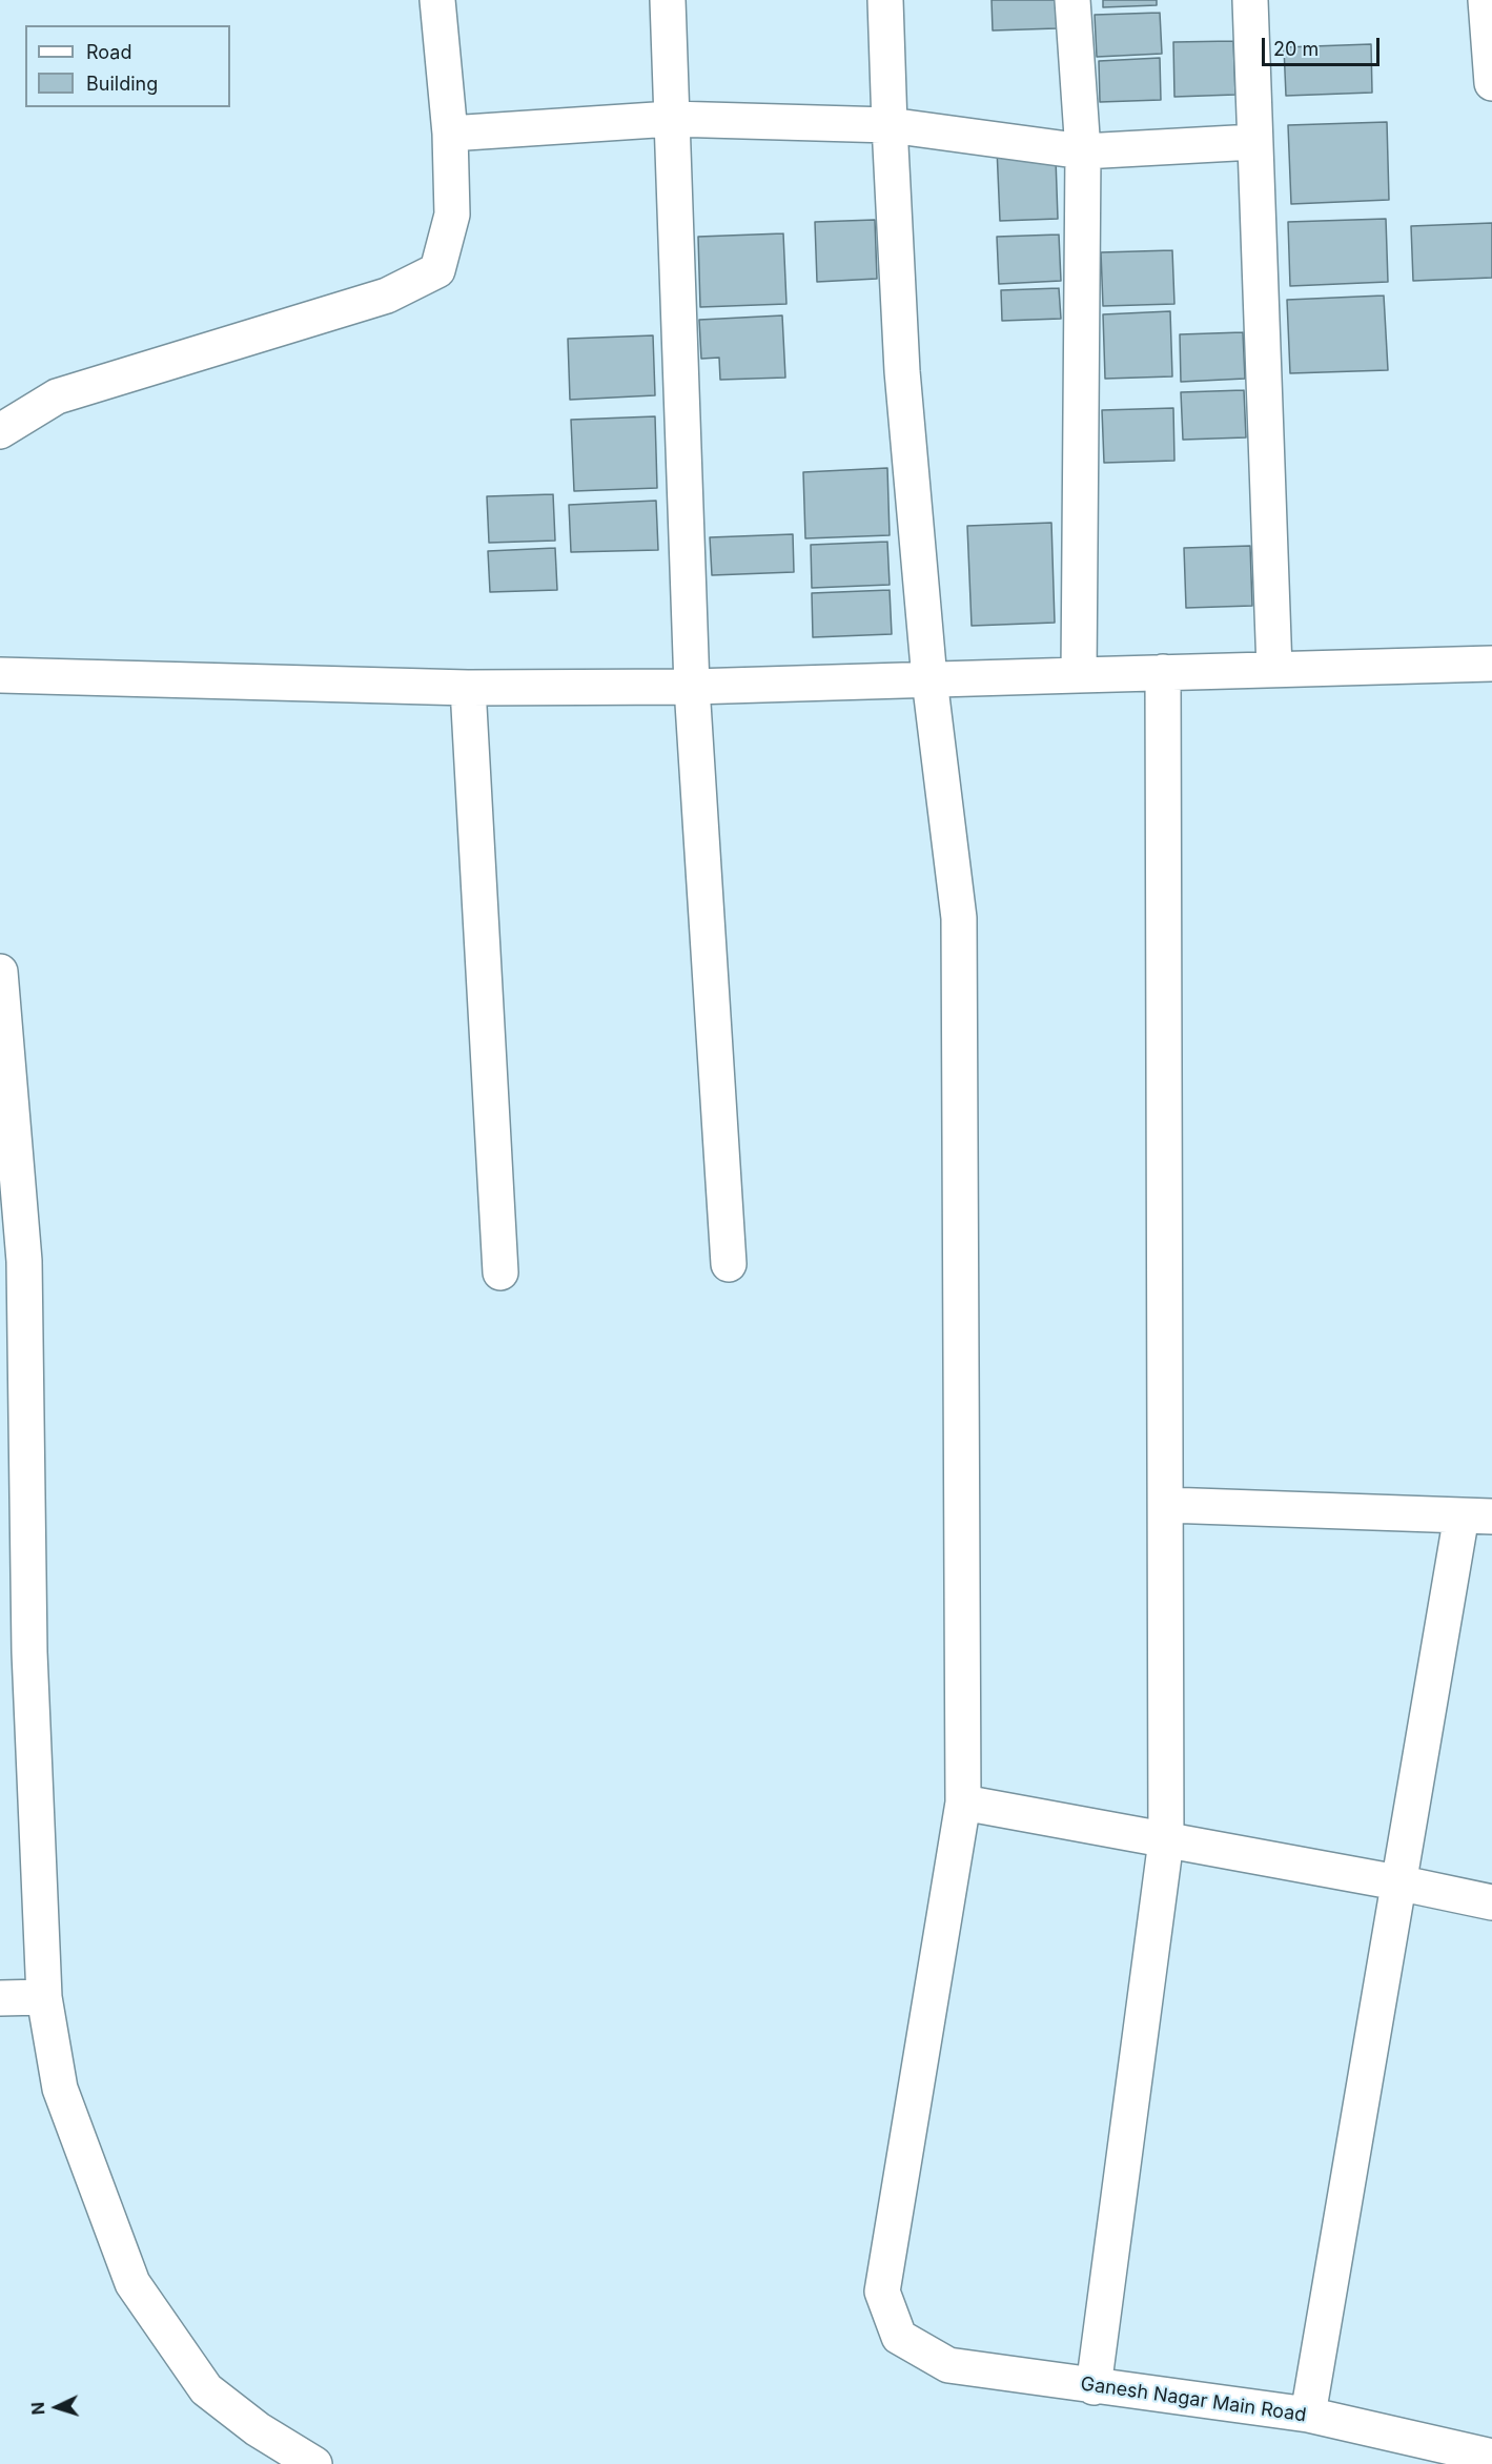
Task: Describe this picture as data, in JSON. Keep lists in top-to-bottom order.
{
  "streets": {
    "street": ["Ganesh Nagar Main Road"]
  },
  "legend": ["Road", "Building"],
  "scale_bar": "20 m",
  "north": "left"
}
